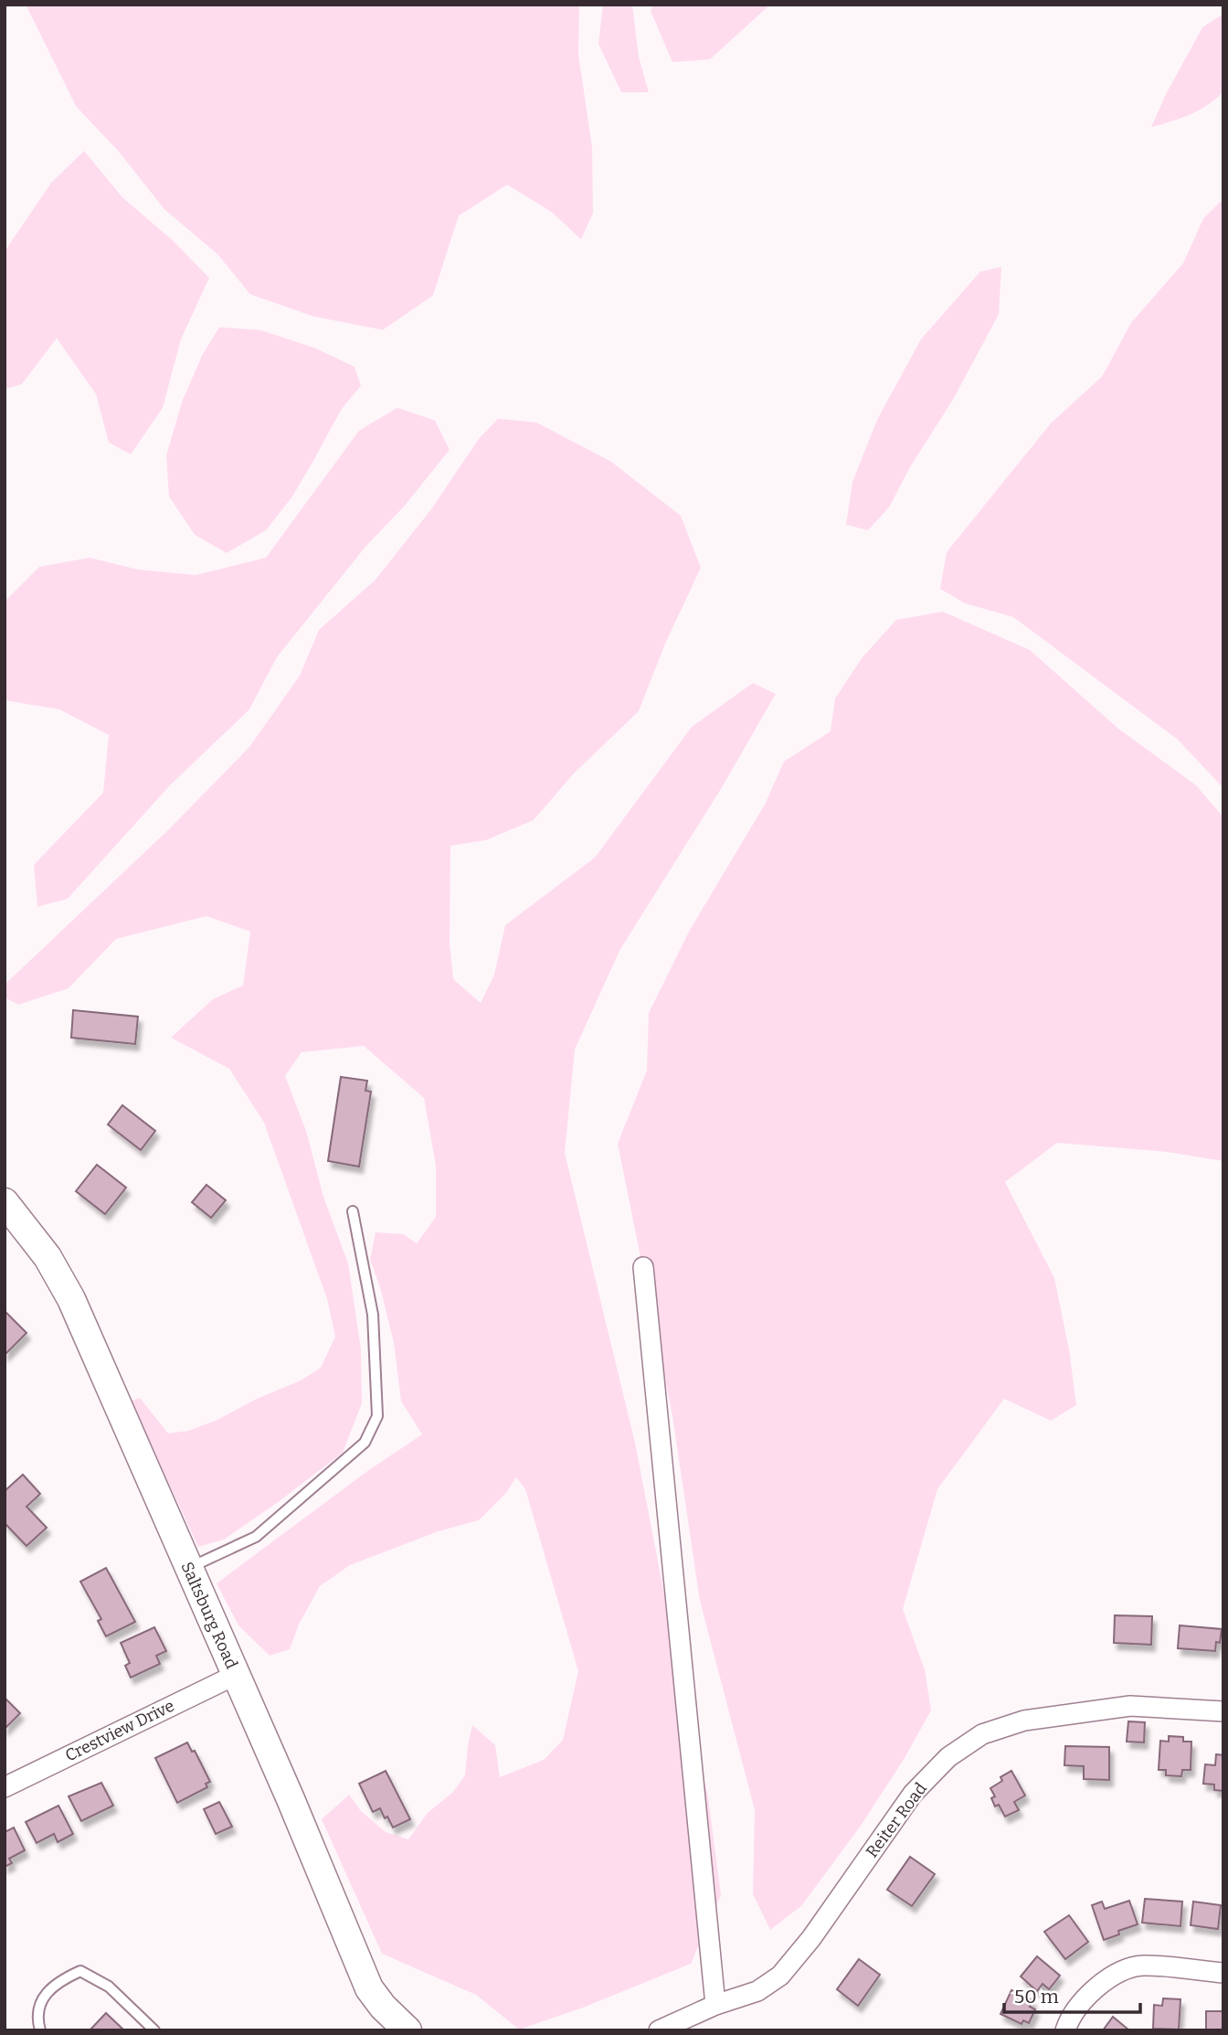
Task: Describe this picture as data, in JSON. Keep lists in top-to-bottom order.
{
  "streets": {
    "main road": ["Saltsburg Road"],
    "street": ["Crestview Drive", "Reiter Road"]
  },
  "crossings": [
    ["Saltsburg Road", "Crestview Drive"]
  ],
  "scale_bar": "50 m"
}
